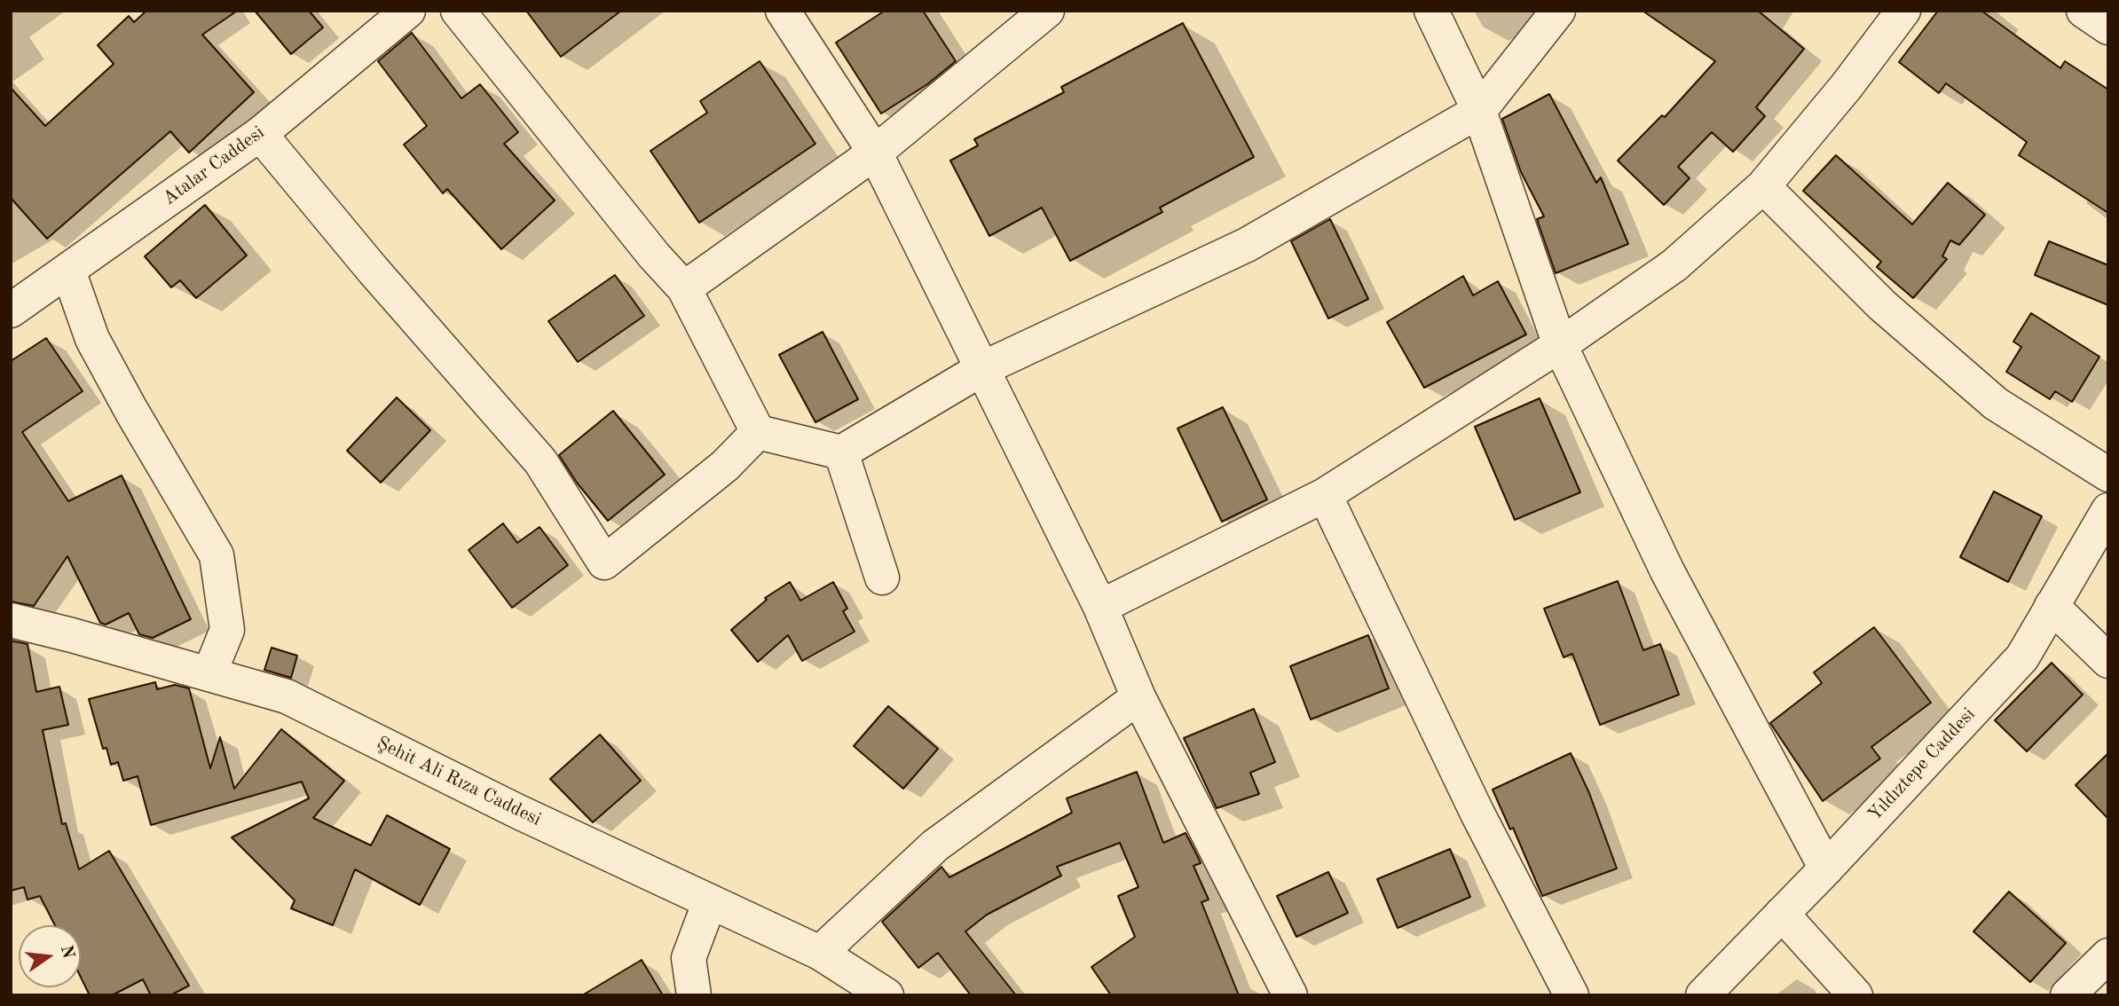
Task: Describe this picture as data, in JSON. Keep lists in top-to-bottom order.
{
  "streets": {
    "street": ["Atalar Caddesi", "Yıldıztepe Caddesi", "Şehit Ali Rıza Caddesi"]
  },
  "north": "right"
}
